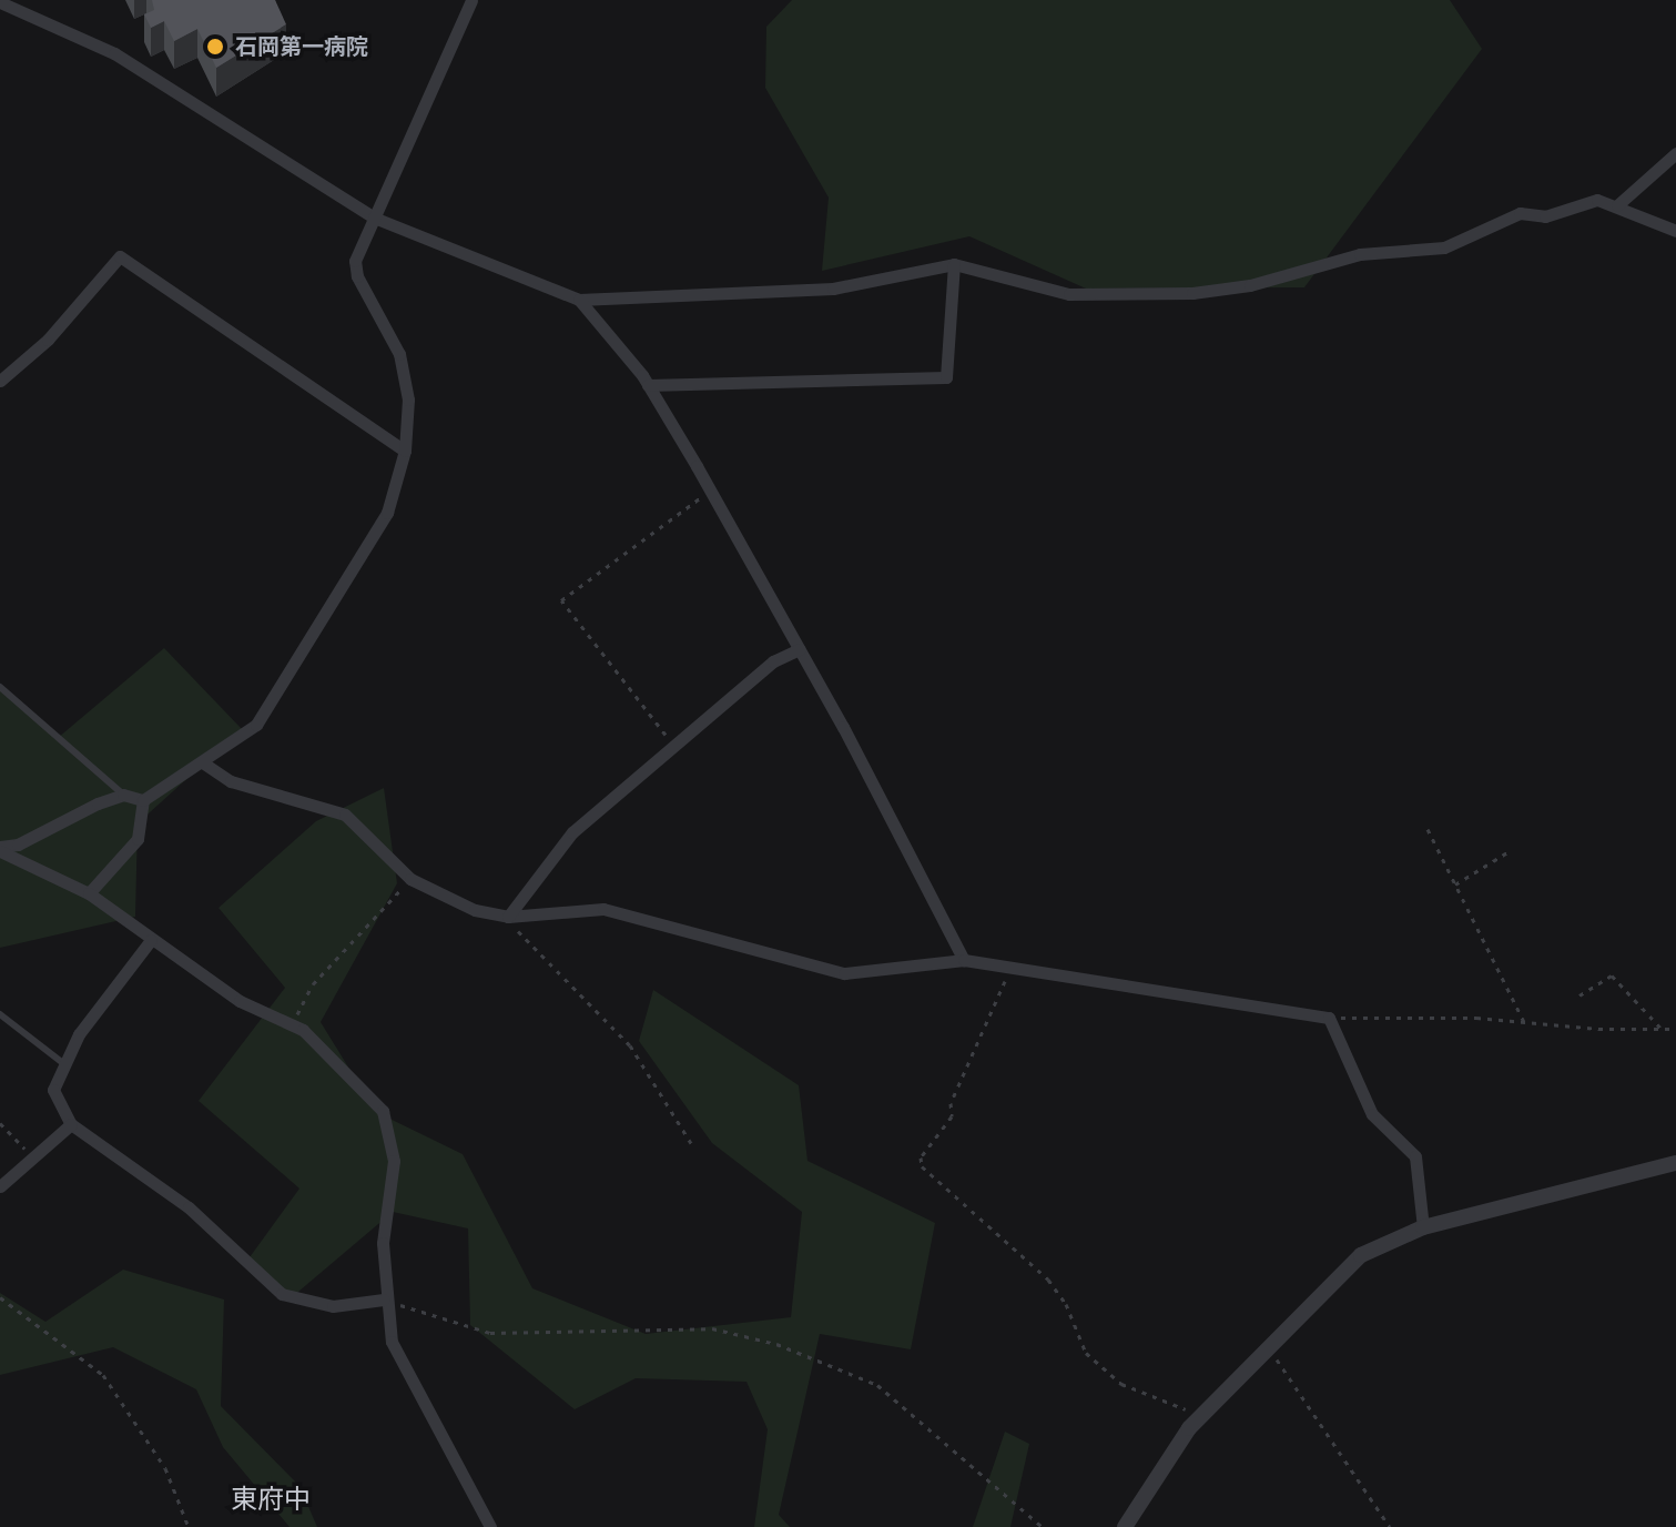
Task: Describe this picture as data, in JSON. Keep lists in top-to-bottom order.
{
  "districts": ["東府中"],
  "places": ["石岡第一病院"]
}
